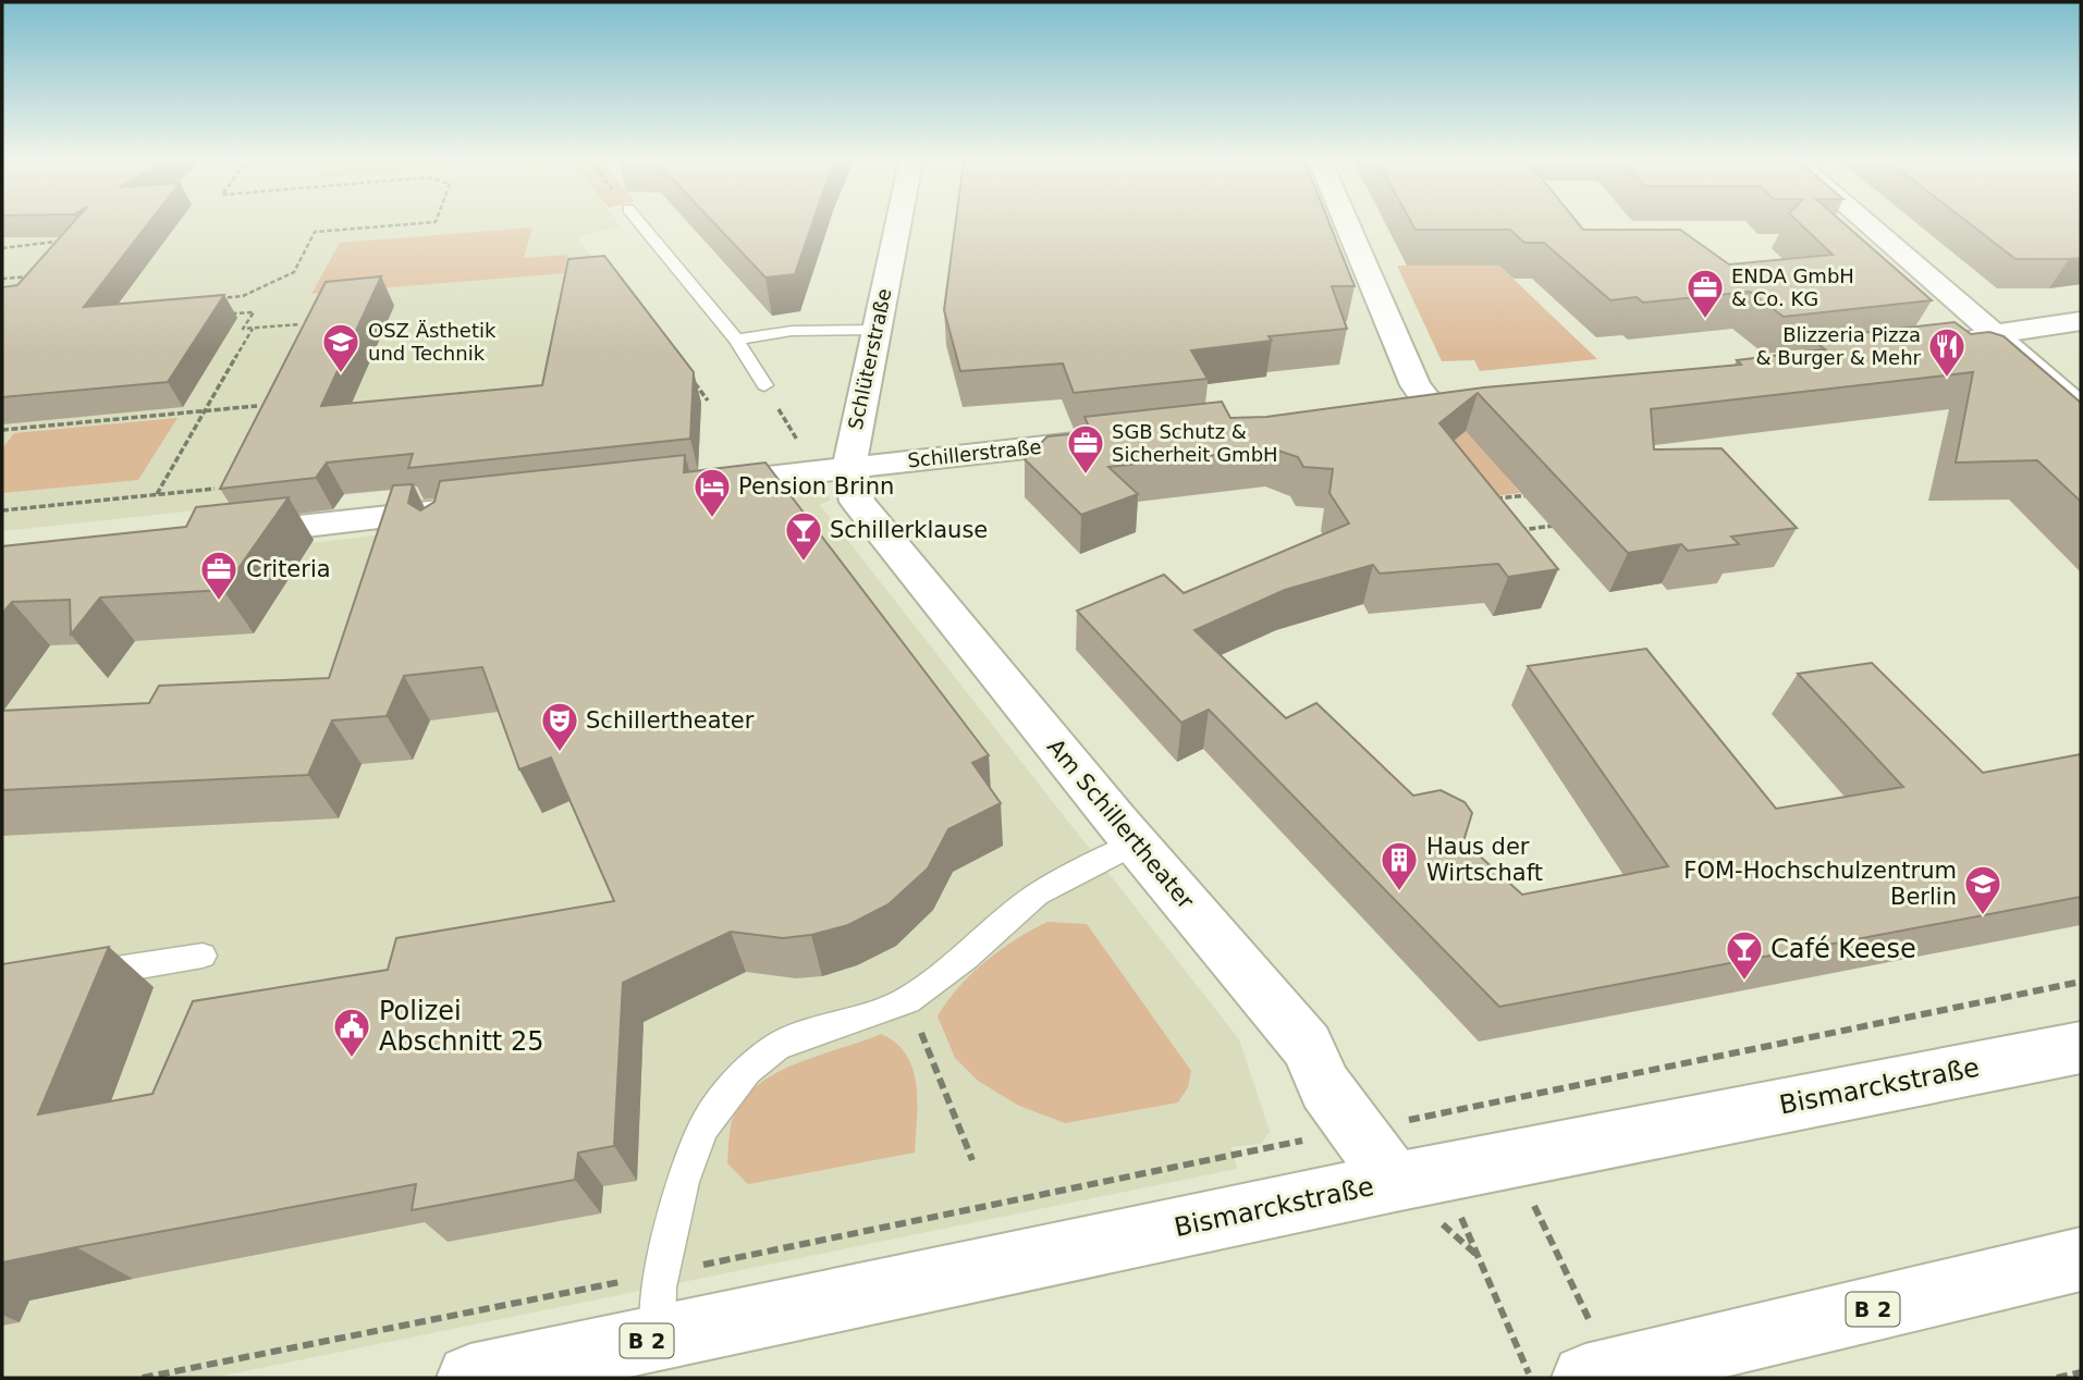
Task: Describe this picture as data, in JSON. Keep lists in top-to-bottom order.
{
  "streets": {
    "street": [
      "Schlüterstraße",
      "Schillerstraße",
      "Am Schillertheater",
      "Bismarckstraße",
      "B 2"
    ]
  },
  "crossings": [
    ["Schlüterstraße", "Schillerstraße"],
    ["Schlüterstraße", "Am Schillertheater"],
    ["Schillerstraße", "Am Schillertheater"],
    ["Am Schillertheater", "Bismarckstraße"]
  ],
  "places": {
    "office": ["ENDA GmbH & Co. KG", "SGB Schutz & Sicherheit GmbH", "Criteria"],
    "school or university": ["OSZ Ästhetik und Technik", "FOM-Hochschulzentrum Berlin"],
    "restaurant": ["Blizzeria Pizza & Burger & Mehr"],
    "hotel": ["Pension Brinn"],
    "bar": ["Schillerklause", "Café Keese"],
    "theatre": ["Schillertheater"],
    "building": ["Haus der Wirtschaft"],
    "public building": ["Polizei Abschnitt 25"]
  }
}
